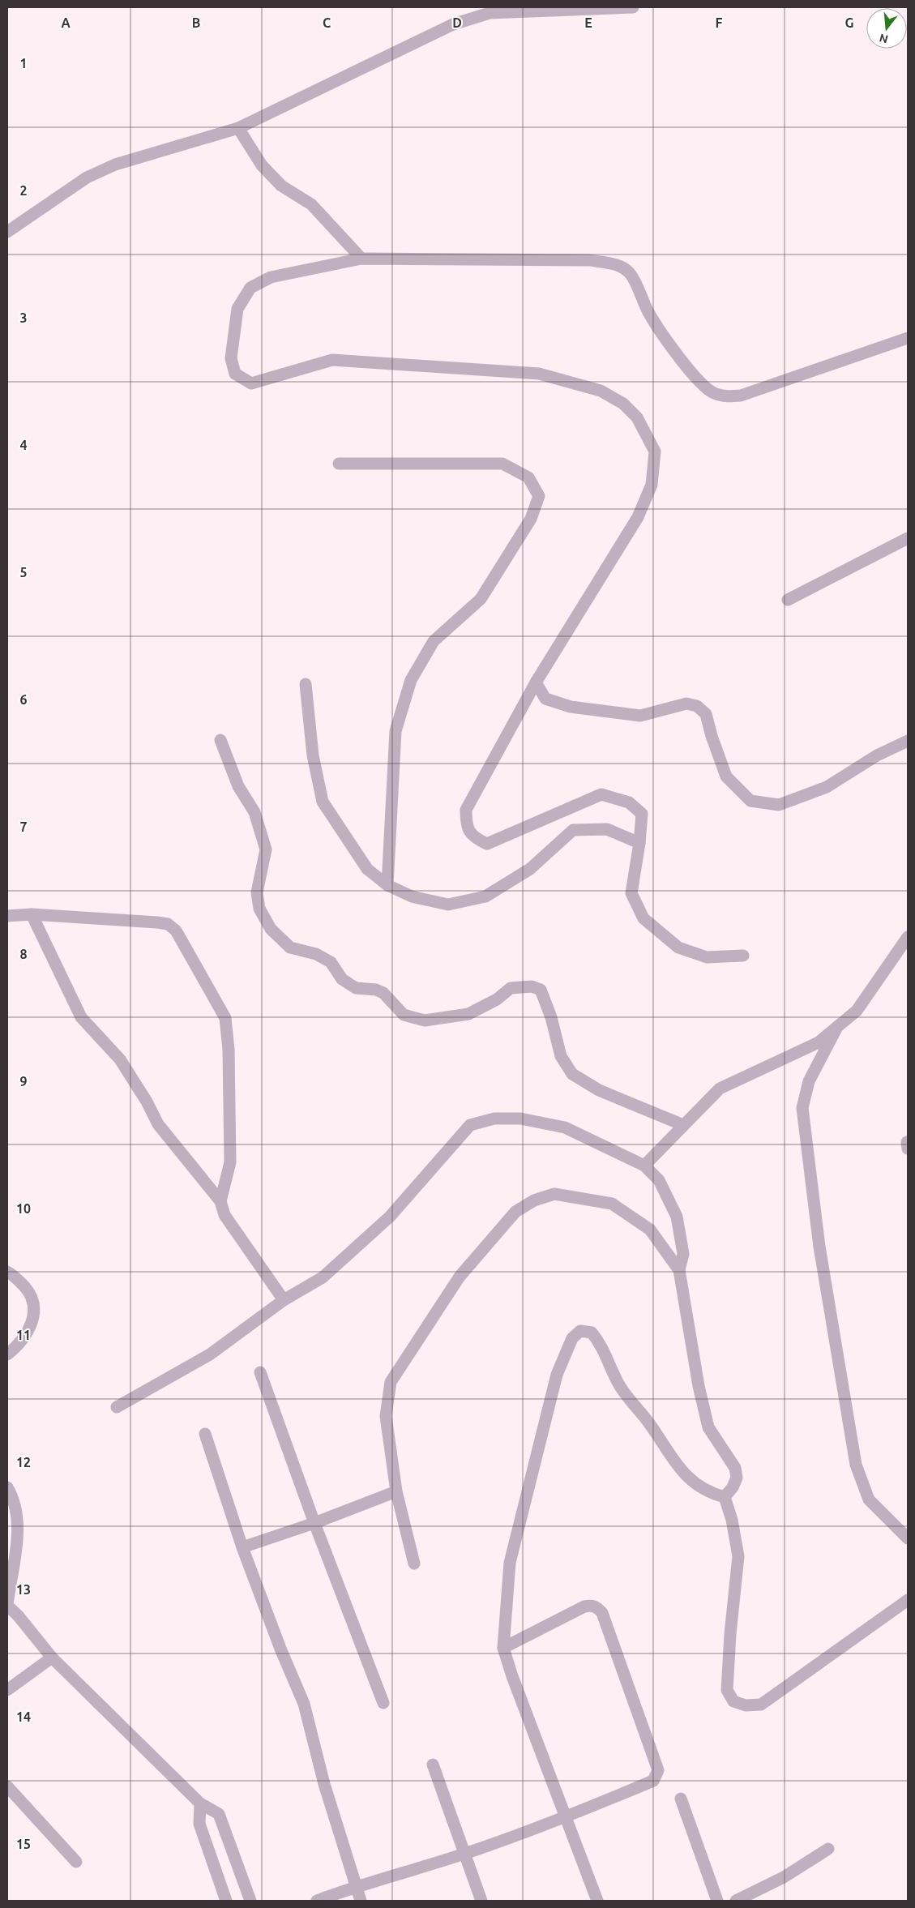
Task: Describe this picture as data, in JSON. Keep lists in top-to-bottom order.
{
  "north": "bottom",
  "grid": {
    "columns": [
      "A",
      "B",
      "C",
      "D",
      "E",
      "F",
      "G"
    ],
    "rows": [
      "1",
      "2",
      "3",
      "4",
      "5",
      "6",
      "7",
      "8",
      "9",
      "10",
      "11",
      "12",
      "13",
      "14",
      "15"
    ]
  }
}
